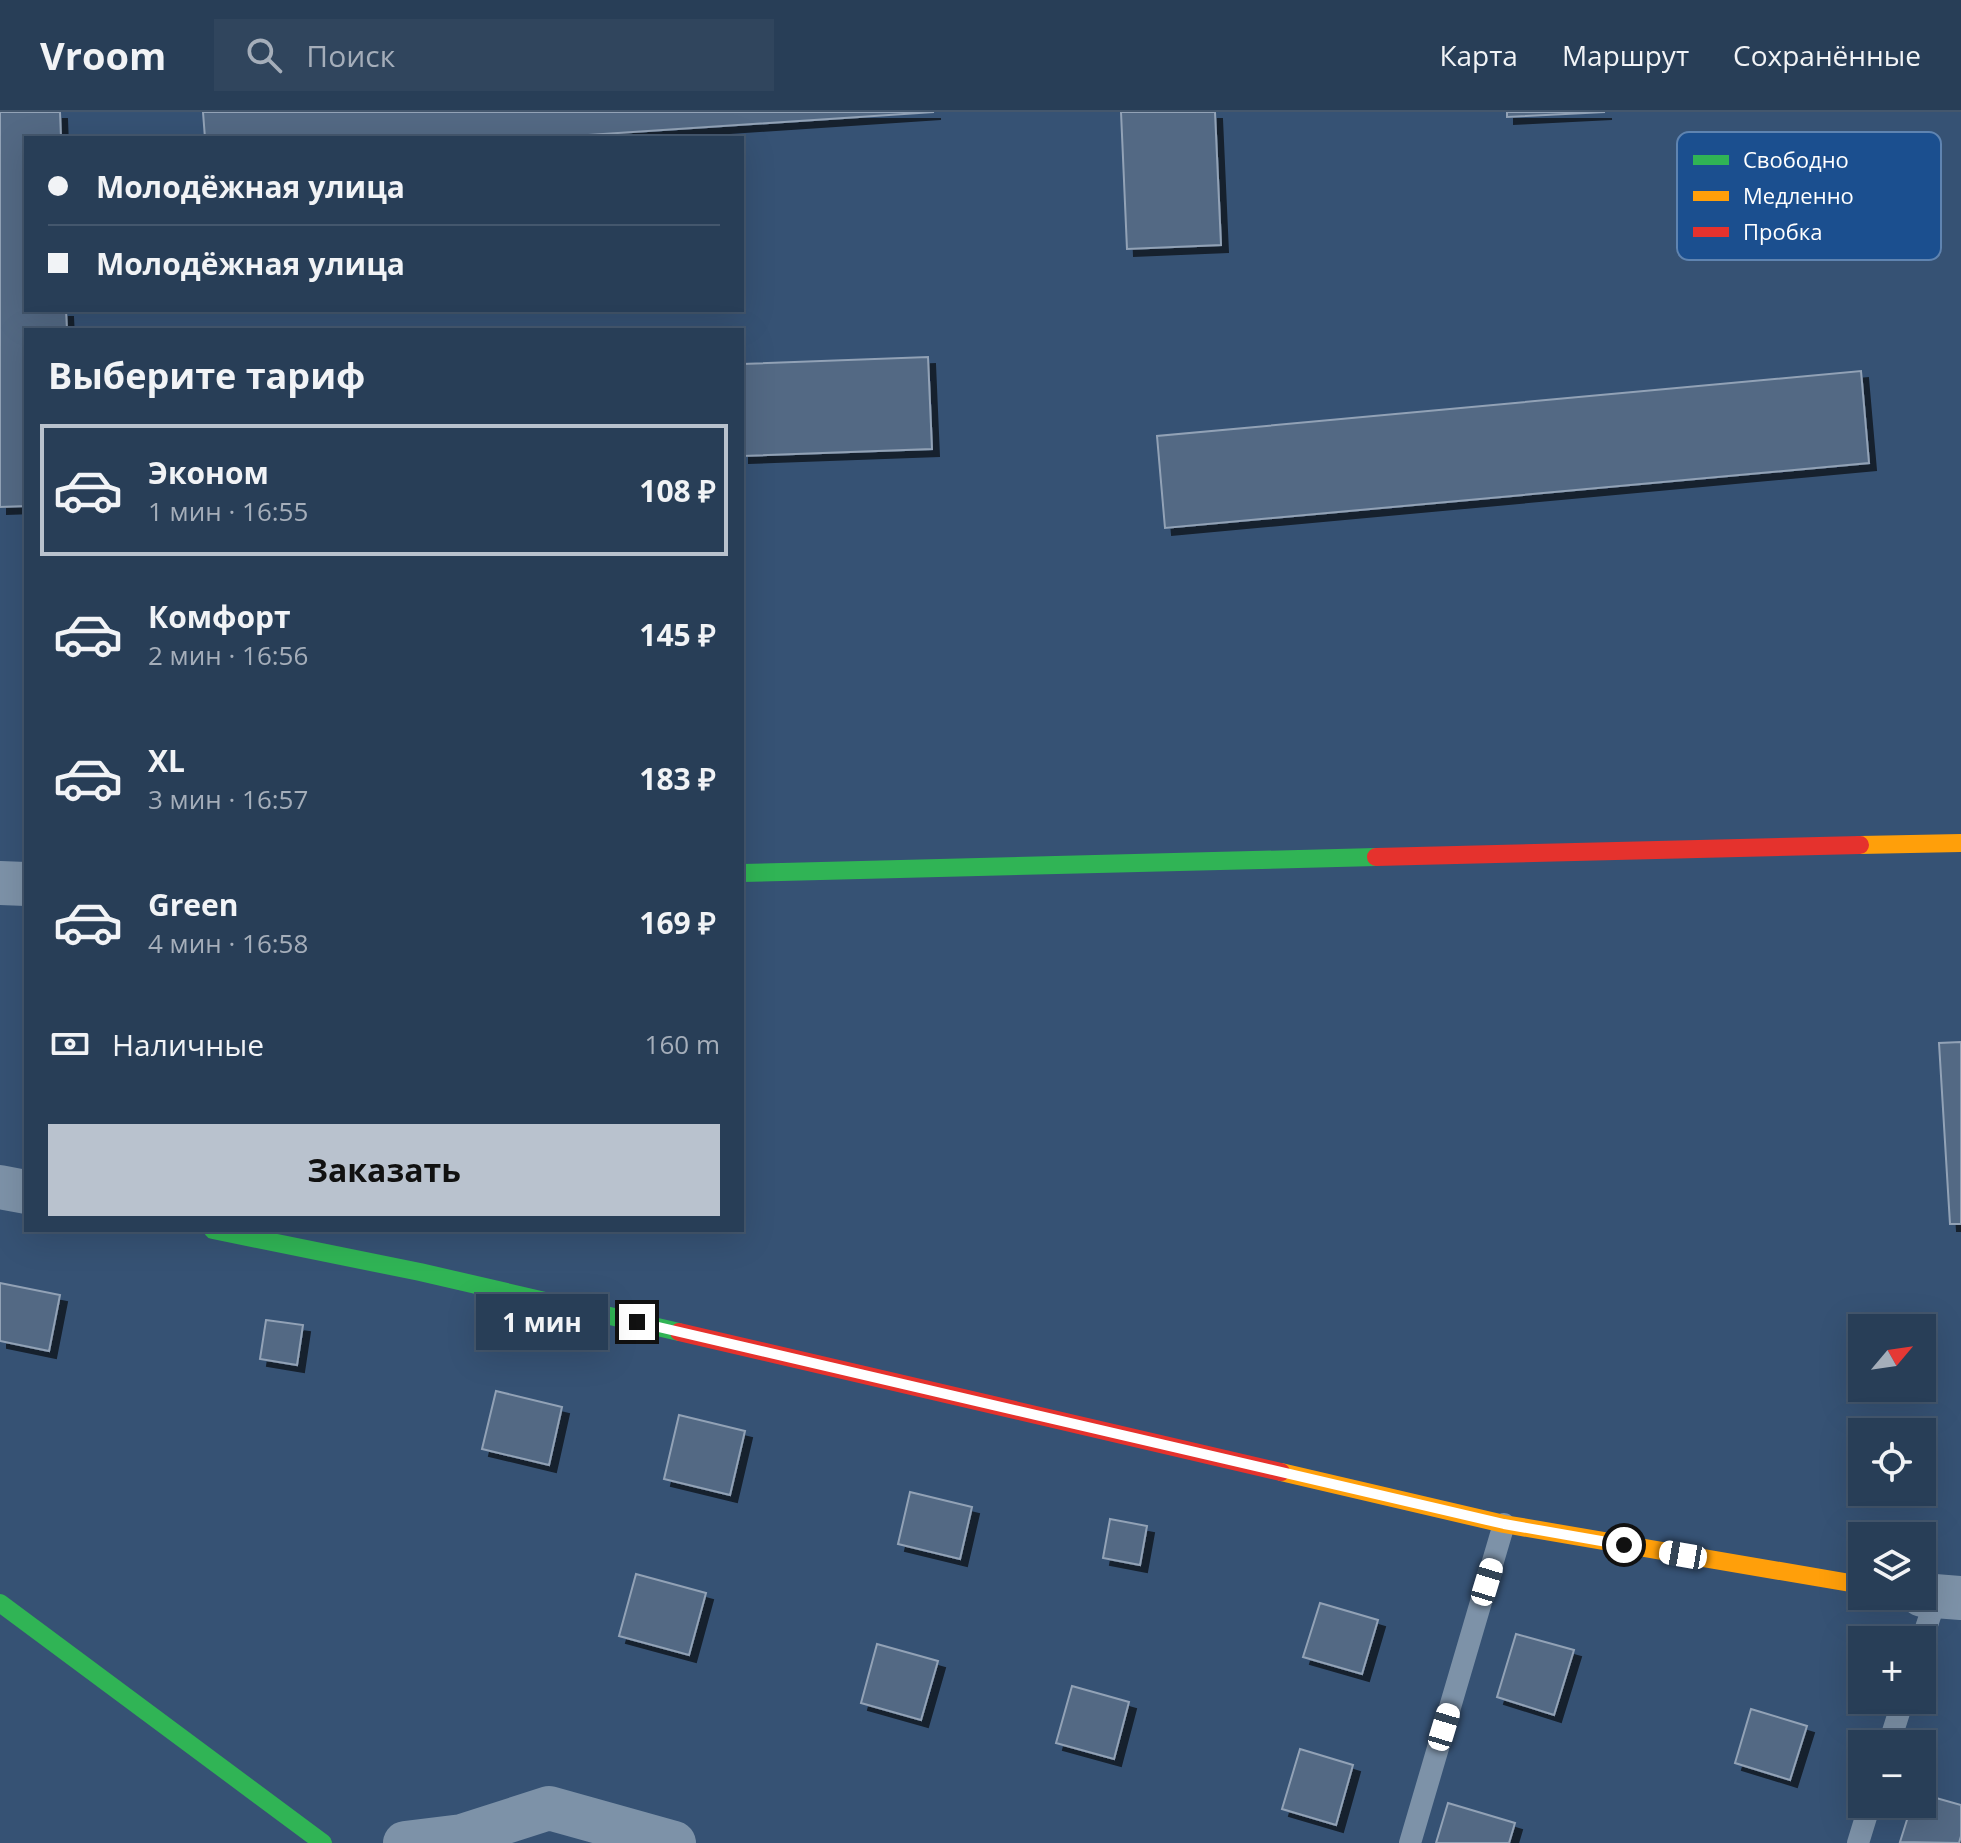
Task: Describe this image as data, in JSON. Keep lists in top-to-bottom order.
{
  "legend": ["Свободно", "Медленно", "Пробка"],
  "north": "top right",
  "page": {
    "header": "Vroom",
    "search": "Поиск",
    "nav": ["Карта", "Маршрут", "Сохранённые"],
    "banner": ["Молодёжная улица", "Молодёжная улица"],
    "heading": "Выберите тариф",
    "list": [
      {
        "name": "Эконом",
        "note": "1 мин · 16:55",
        "value": "108 ₽"
      },
      {
        "name": "Комфорт",
        "note": "2 мин · 16:56",
        "value": "145 ₽"
      },
      {
        "name": "XL",
        "note": "3 мин · 16:57",
        "value": "183 ₽"
      },
      {
        "name": "Green",
        "note": "4 мин · 16:58",
        "value": "169 ₽"
      }
    ],
    "pay": ["Наличные", "160 m"],
    "buttons": "Заказать",
    "bubble": "1 мин",
    "map_buttons": ["+", "−"]
  }
}
